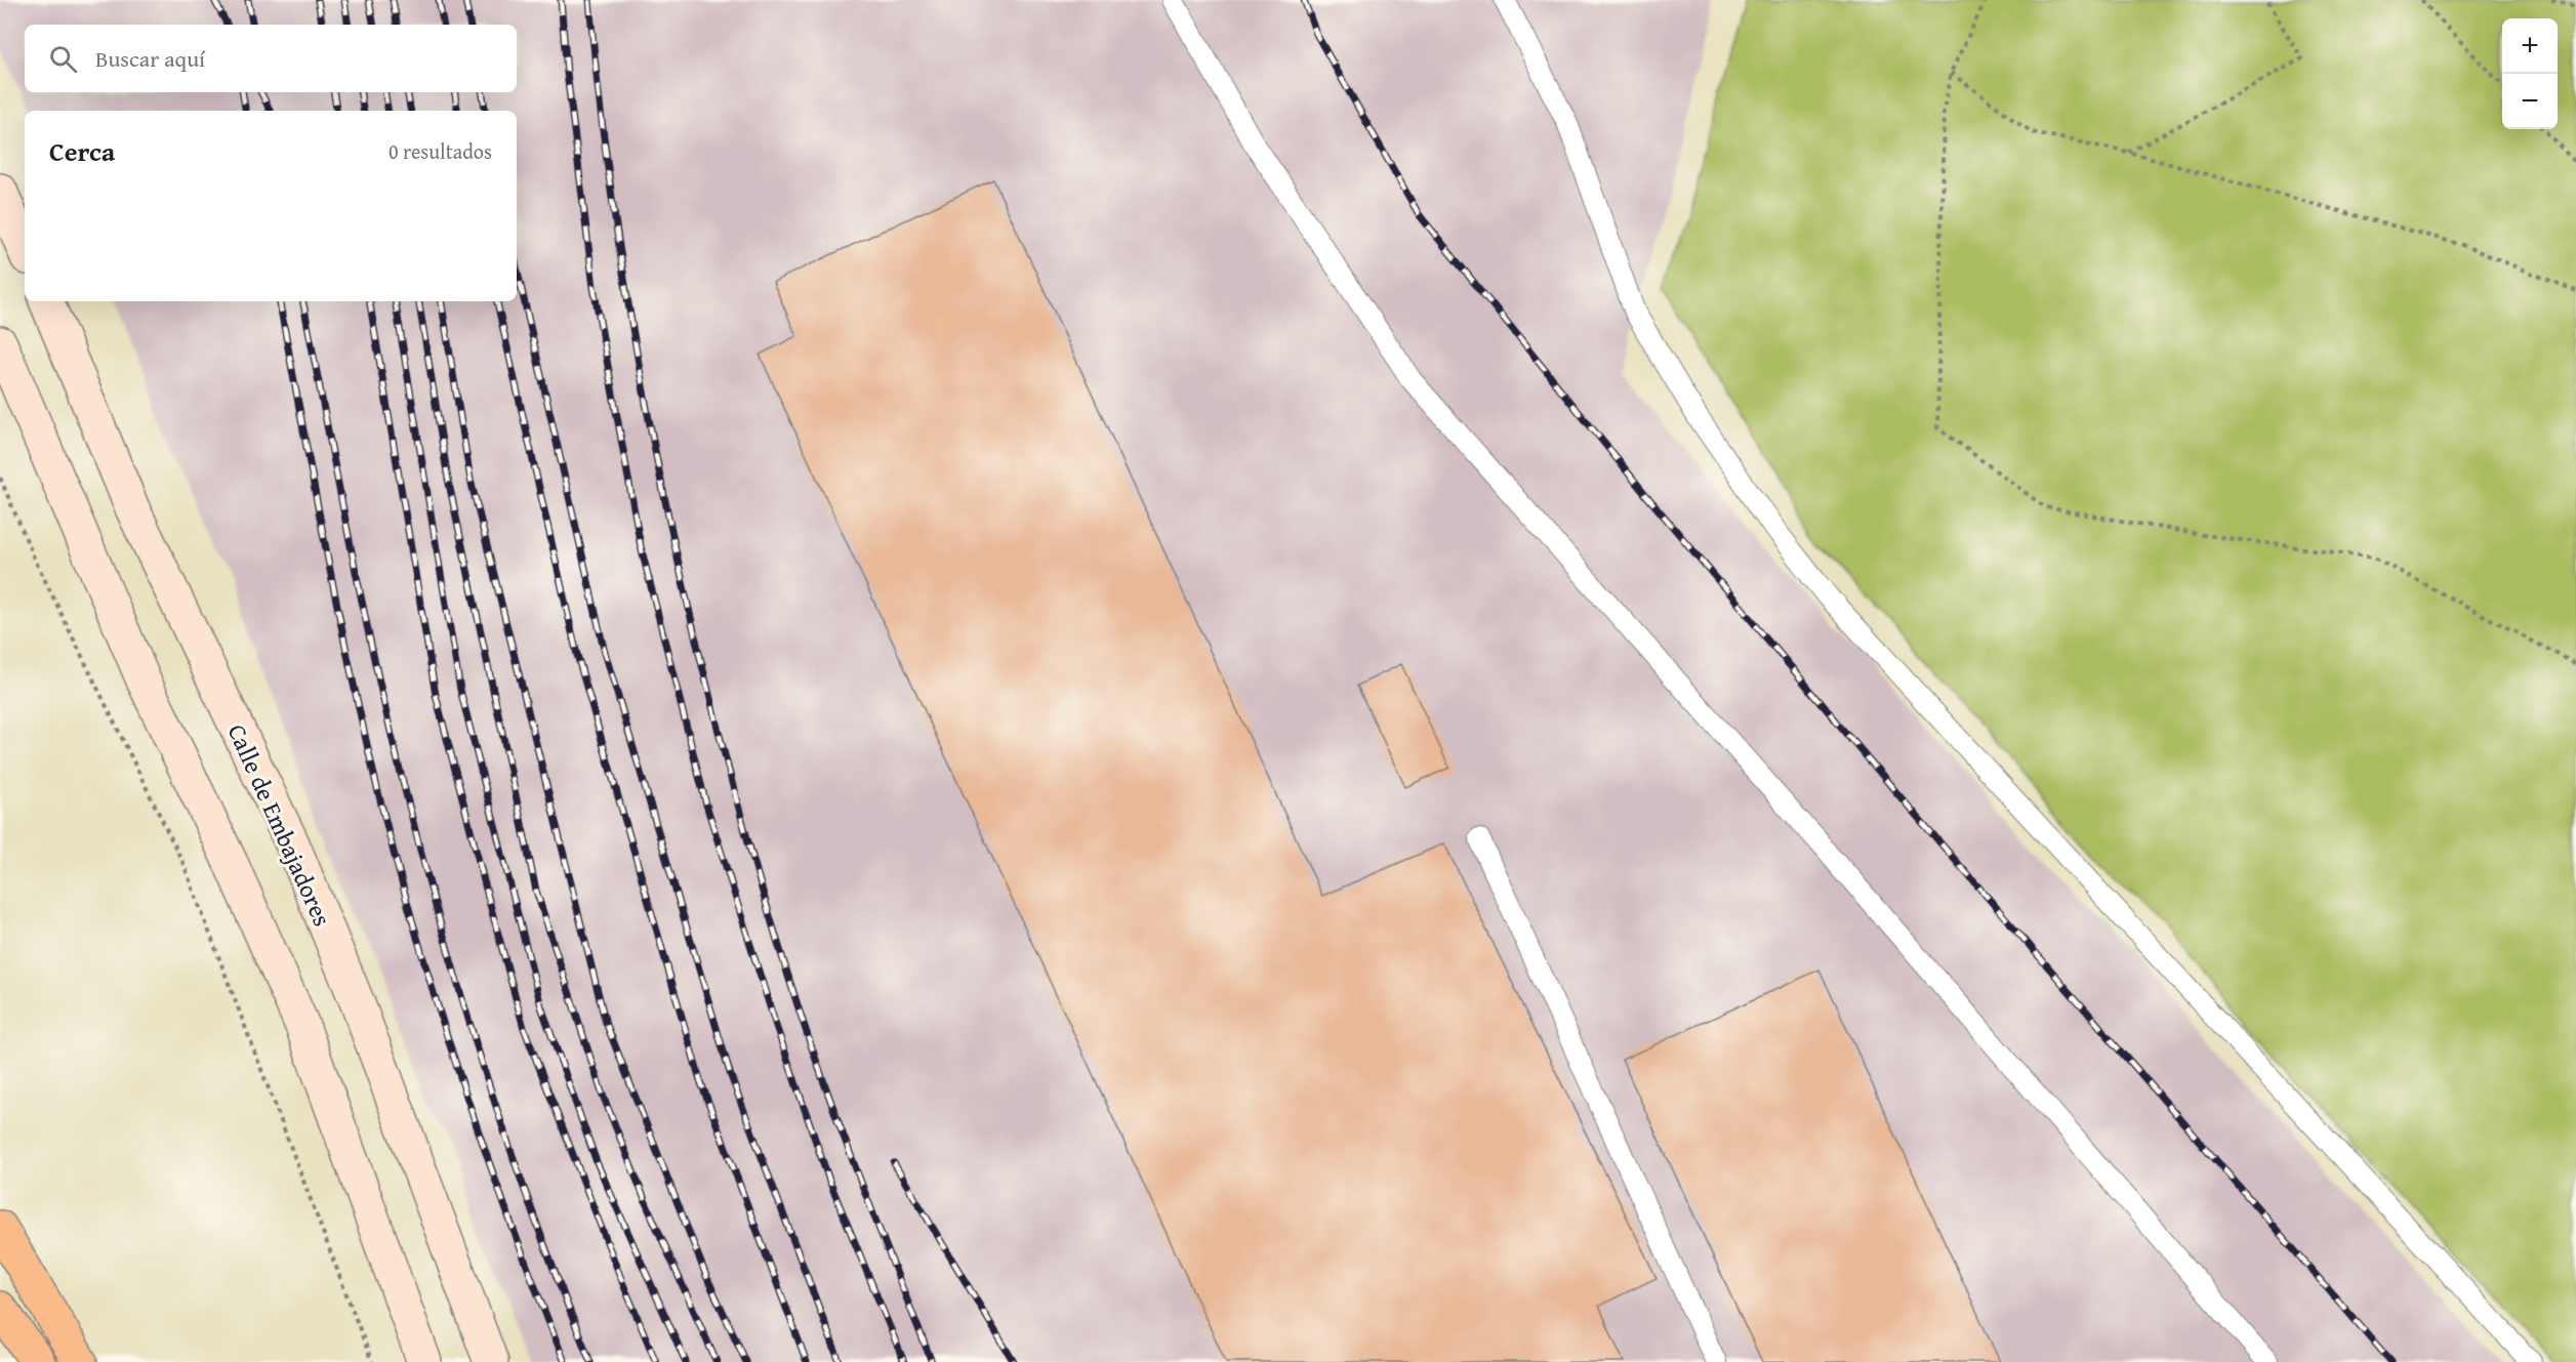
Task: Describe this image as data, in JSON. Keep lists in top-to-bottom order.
{
  "streets": {
    "main road": ["Calle de Embajadores"]
  },
  "page": {
    "map_buttons": ["+", "−"],
    "search": "Buscar aquí",
    "heading": ["Cerca", "0 resultados"]
  }
}
